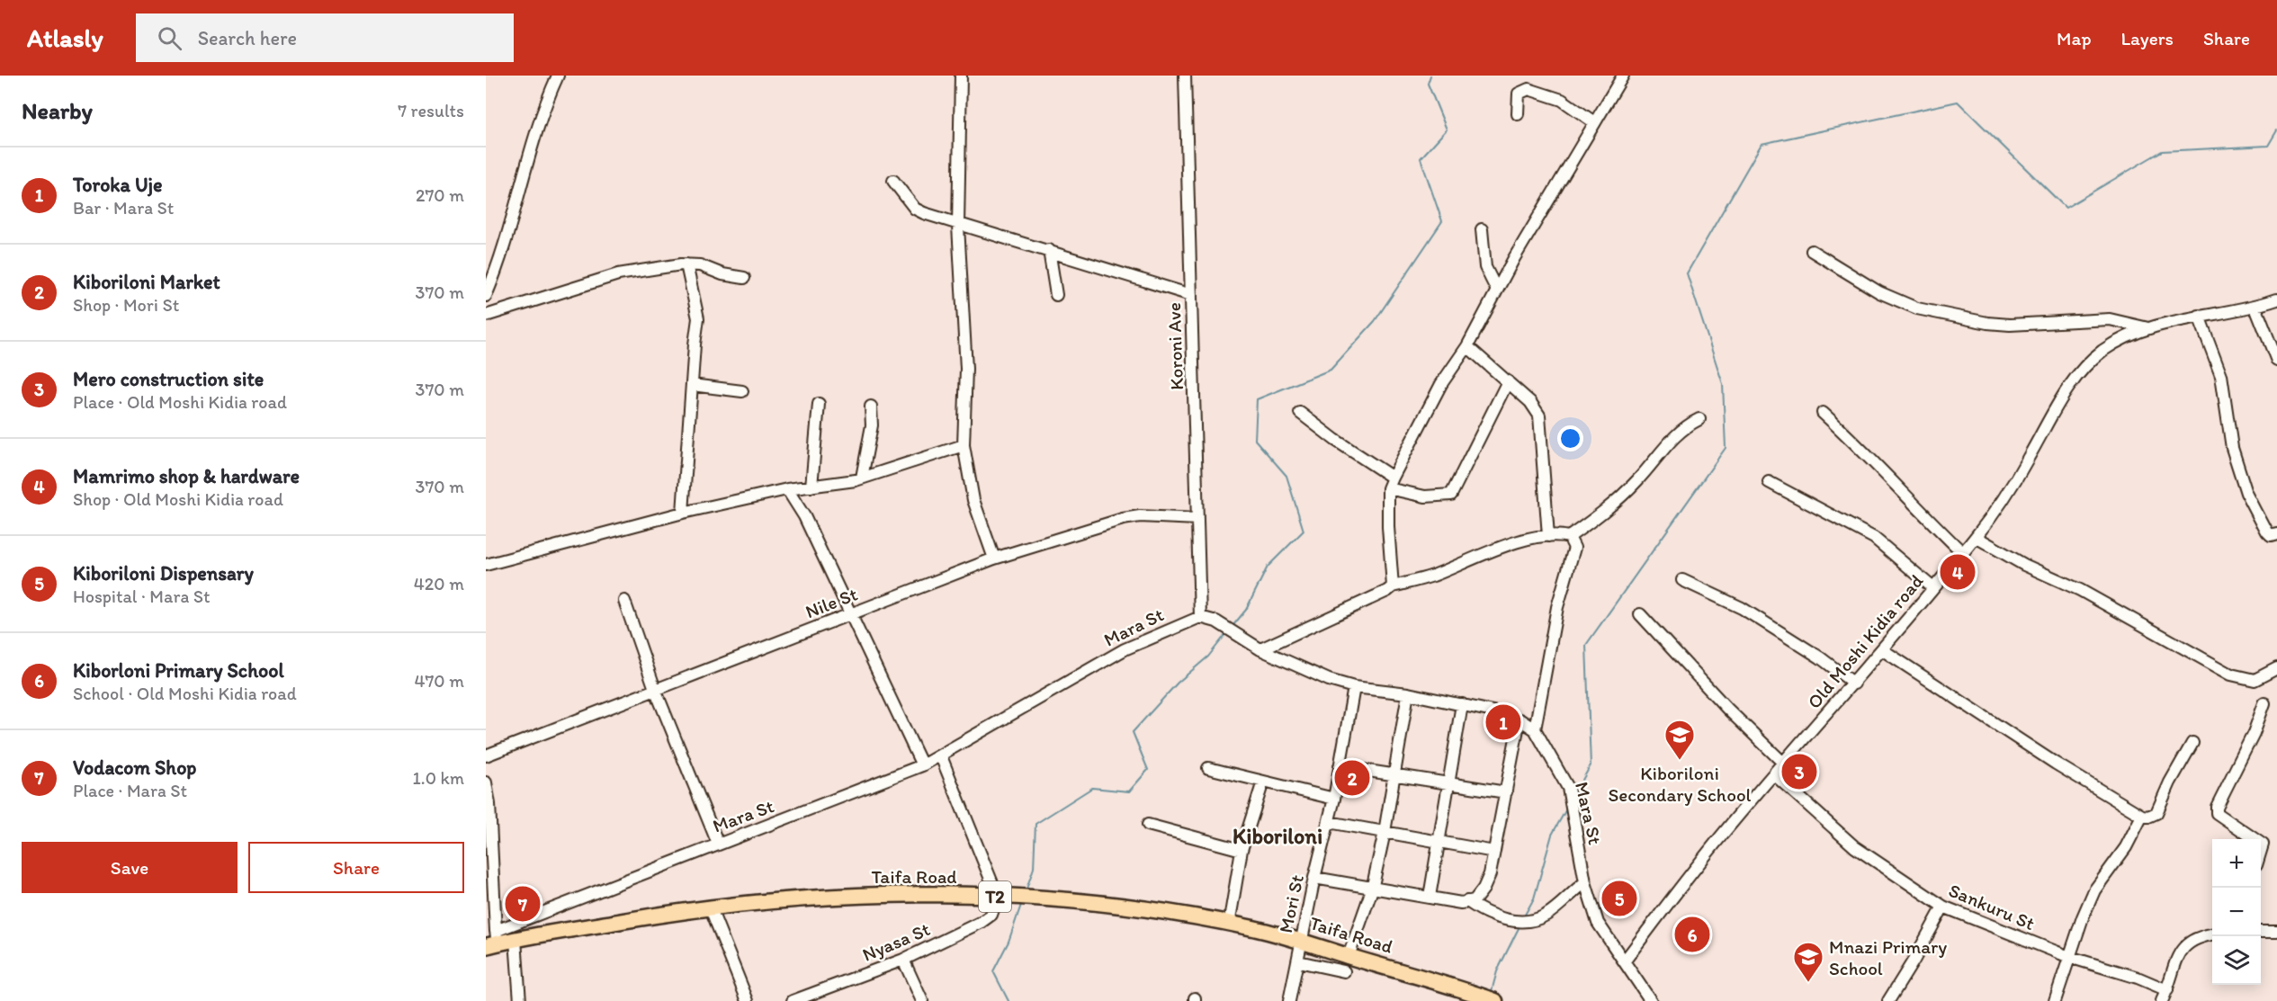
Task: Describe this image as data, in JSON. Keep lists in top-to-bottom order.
{
  "streets": {
    "highway": ["Taifa Road", "T2"],
    "street": [
      "Koroni Ave",
      "Nile St",
      "Mara St",
      "Old Moshi Kidia road",
      "Mori St",
      "Sankuru St",
      "Nyasa St"
    ]
  },
  "crossings": [
    ["Koroni Ave", "Nile St"],
    ["Koroni Ave", "Mara St"],
    ["Mara St", "Old Moshi Kidia road"],
    ["Mara St", "Taifa Road"],
    ["Mara St", "Mori St"],
    ["Old Moshi Kidia road", "Sankuru St"],
    ["Taifa Road", "Mori St"],
    ["Taifa Road", "Nyasa St"]
  ],
  "districts": ["Kiboriloni"],
  "places": {
    "school or university": ["Kiboriloni Secondary School", "Mnazi Primary School"]
  },
  "page": {
    "header": "Atlasly",
    "search": "Search here",
    "nav": ["Map", "Layers", "Share"],
    "heading": ["Nearby", "7 results"],
    "list": [
      {
        "mark": "1",
        "name": "Toroka Uje",
        "note": "Bar · Mara St",
        "value": "270 m"
      },
      {
        "mark": "2",
        "name": "Kiboriloni Market",
        "note": "Shop · Mori St",
        "value": "370 m"
      },
      {
        "mark": "3",
        "name": "Mero construction site",
        "note": "Place · Old Moshi Kidia road",
        "value": "370 m"
      },
      {
        "mark": "4",
        "name": "Mamrimo shop & hardware",
        "note": "Shop · Old Moshi Kidia road",
        "value": "370 m"
      },
      {
        "mark": "5",
        "name": "Kiboriloni Dispensary",
        "note": "Hospital · Mara St",
        "value": "420 m"
      },
      {
        "mark": "6",
        "name": "Kiborloni Primary School",
        "note": "School · Old Moshi Kidia road",
        "value": "470 m"
      },
      {
        "mark": "7",
        "name": "Vodacom Shop",
        "note": "Place · Mara St",
        "value": "1.0 km"
      }
    ],
    "pins": [
      "4",
      "1",
      "3",
      "2",
      "5",
      "7",
      "6"
    ],
    "buttons": ["Save", "Share"],
    "map_buttons": ["+", "−"]
  }
}
